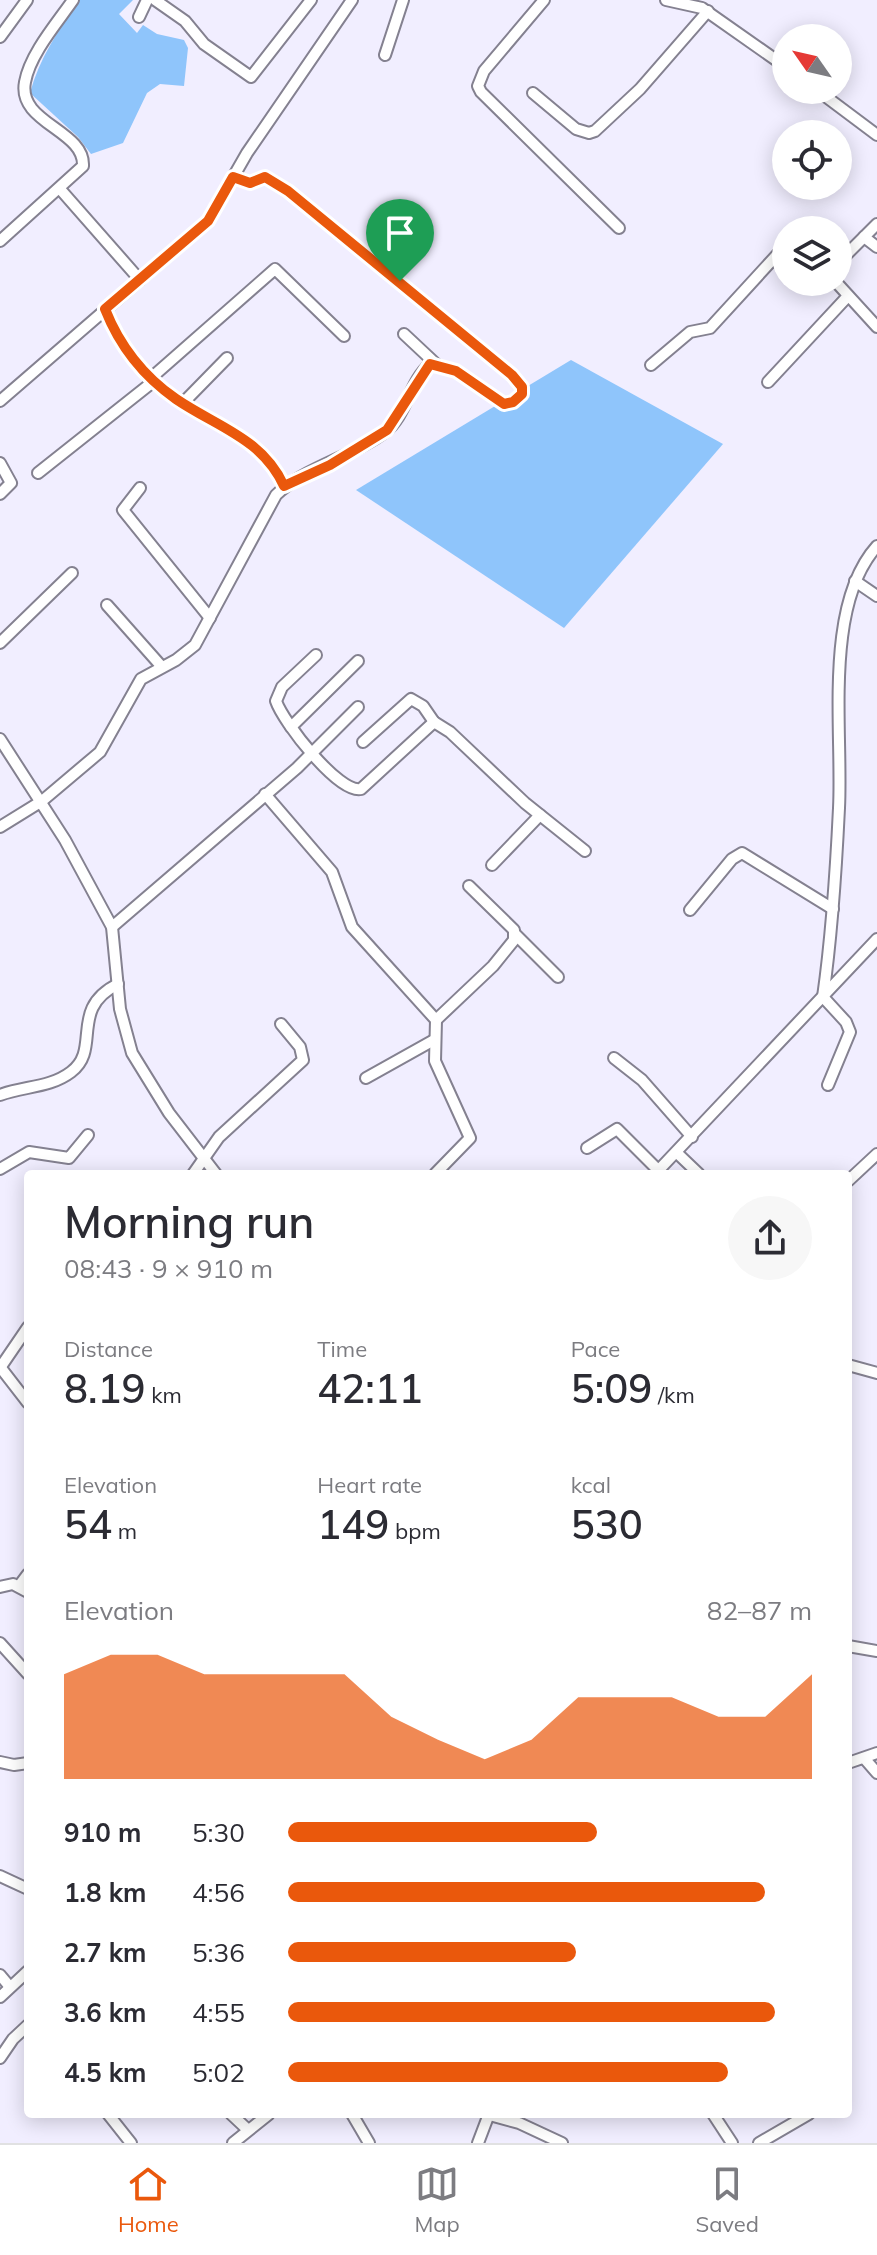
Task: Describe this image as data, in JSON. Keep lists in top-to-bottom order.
{
  "north": "top left",
  "page": {
    "heading": ["Morning run", "08:43 · 9 × 910 m"],
    "stats": [
      ["Distance", "8.19 km"],
      ["Time", "42:11"],
      ["Pace", "5:09 /km"],
      ["Elevation", "54 m"],
      ["Heart rate", "149 bpm"],
      ["kcal", "530"]
    ],
    "chart": ["Elevation", "82–87 m"],
    "list": [
      {
        "name": "910 m",
        "note": "5:30"
      },
      {
        "name": "1.8 km",
        "note": "4:56"
      },
      {
        "name": "2.7 km",
        "note": "5:36"
      },
      {
        "name": "3.6 km",
        "note": "4:55"
      },
      {
        "name": "4.5 km",
        "note": "5:02"
      }
    ],
    "tabs": ["Home", "Map", "Saved"]
  }
}
